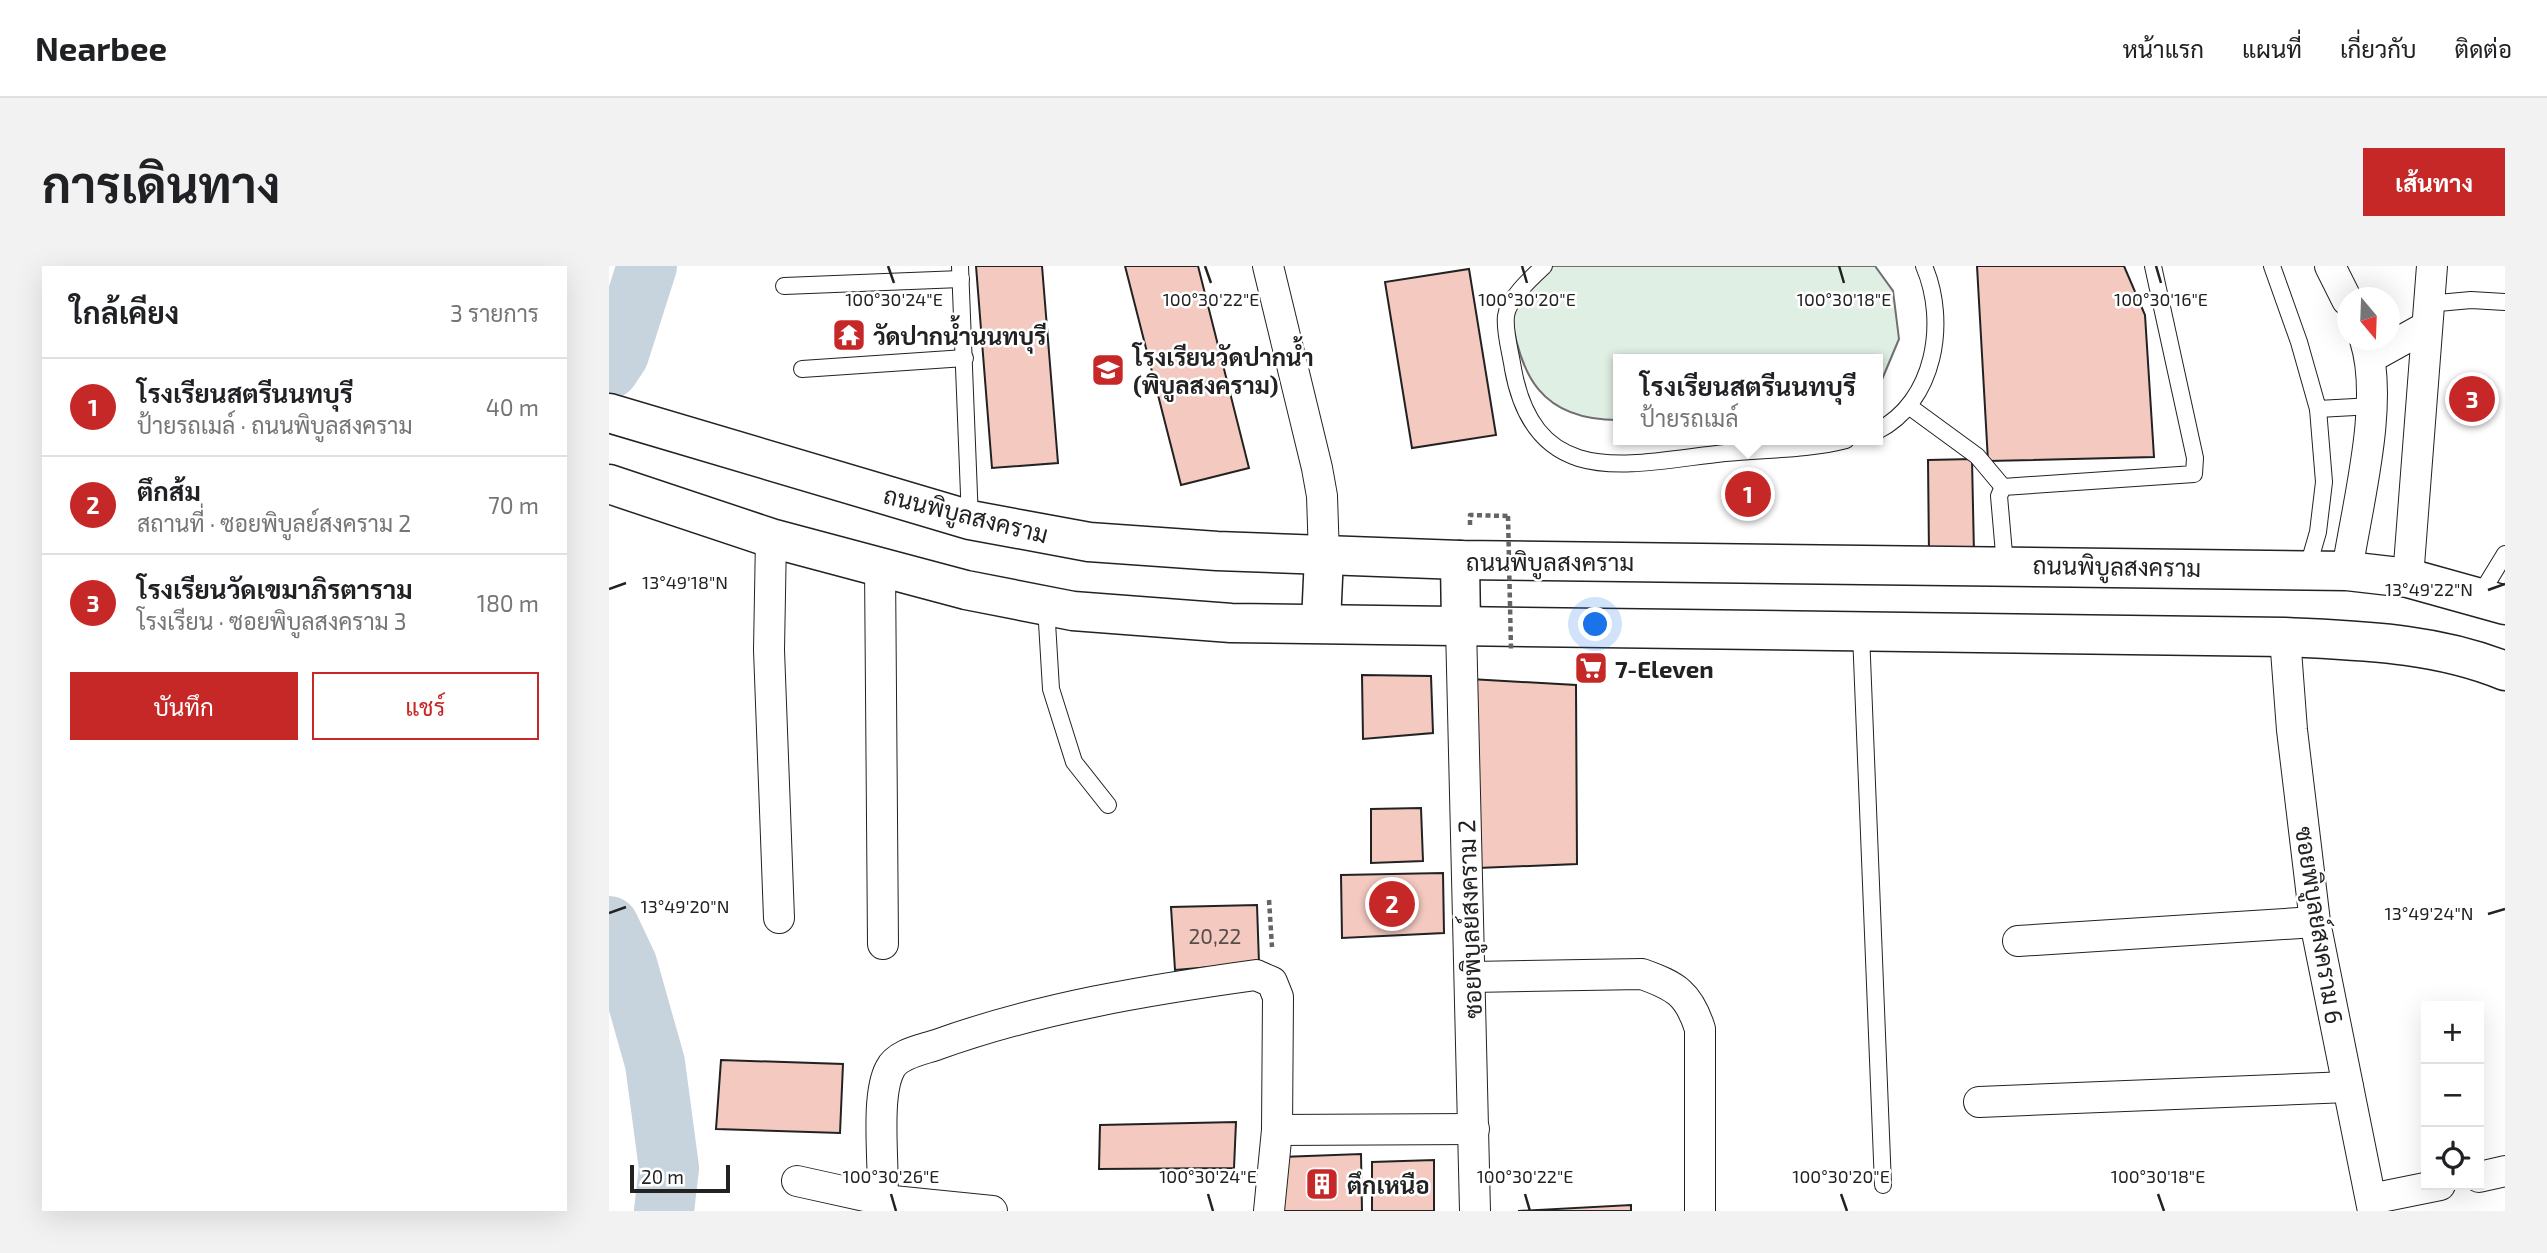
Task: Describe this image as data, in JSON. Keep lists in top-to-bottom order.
{
  "streets": {
    "main road": ["ถนนพิบูลสงคราม"],
    "street": ["ซอยพิบูลย์สงคราม 2", "ซอยพิบูลย์สงคราม 6"]
  },
  "places": {
    "temple": ["วัดปากน้ำนนทบุรี"],
    "school or university": ["โรงเรียนวัดปากน้ำ (พิบูลสงคราม)"],
    "supermarket": ["7-Eleven"],
    "building": ["ตึกเหนือ"]
  },
  "house_numbers": ["20,22"],
  "scale_bar": "20 m",
  "north": "bottom",
  "page": {
    "header": "Nearbee",
    "nav": [
      "หน้าแรก",
      "แผนที่",
      "เกี่ยวกับ",
      "ติดต่อ"
    ],
    "buttons": [
      "เส้นทาง",
      ["บันทึก", "แชร์"]
    ],
    "title": "การเดินทาง",
    "heading": ["ใกล้เคียง", "3 รายการ"],
    "popup": ["โรงเรียนสตรีนนทบุรี", "ป้ายรถเมล์"],
    "list": [
      {
        "mark": "1",
        "name": "โรงเรียนสตรีนนทบุรี",
        "note": "ป้ายรถเมล์ · ถนนพิบูลสงคราม",
        "value": "40 m"
      },
      {
        "mark": "2",
        "name": "ตึกส้ม",
        "note": "สถานที่ · ซอยพิบูลย์สงคราม 2",
        "value": "70 m"
      },
      {
        "mark": "3",
        "name": "โรงเรียนวัดเขมาภิรตาราม",
        "note": "โรงเรียน · ซอยพิบูลสงคราม 3",
        "value": "180 m"
      }
    ],
    "pins": ["3", "1", "2"],
    "map_buttons": ["+", "−"],
    "scale": "20 m"
  },
  "coordinates": [
    "100°30'24\"E",
    "100°30'22\"E",
    "100°30'18\"E",
    "100°30'20\"E",
    "100°30'16\"E",
    "13°49'18\"N",
    "13°49'22\"N",
    "13°49'20\"N",
    "13°49'24\"N",
    "100°30'26\"E"
  ]
}
